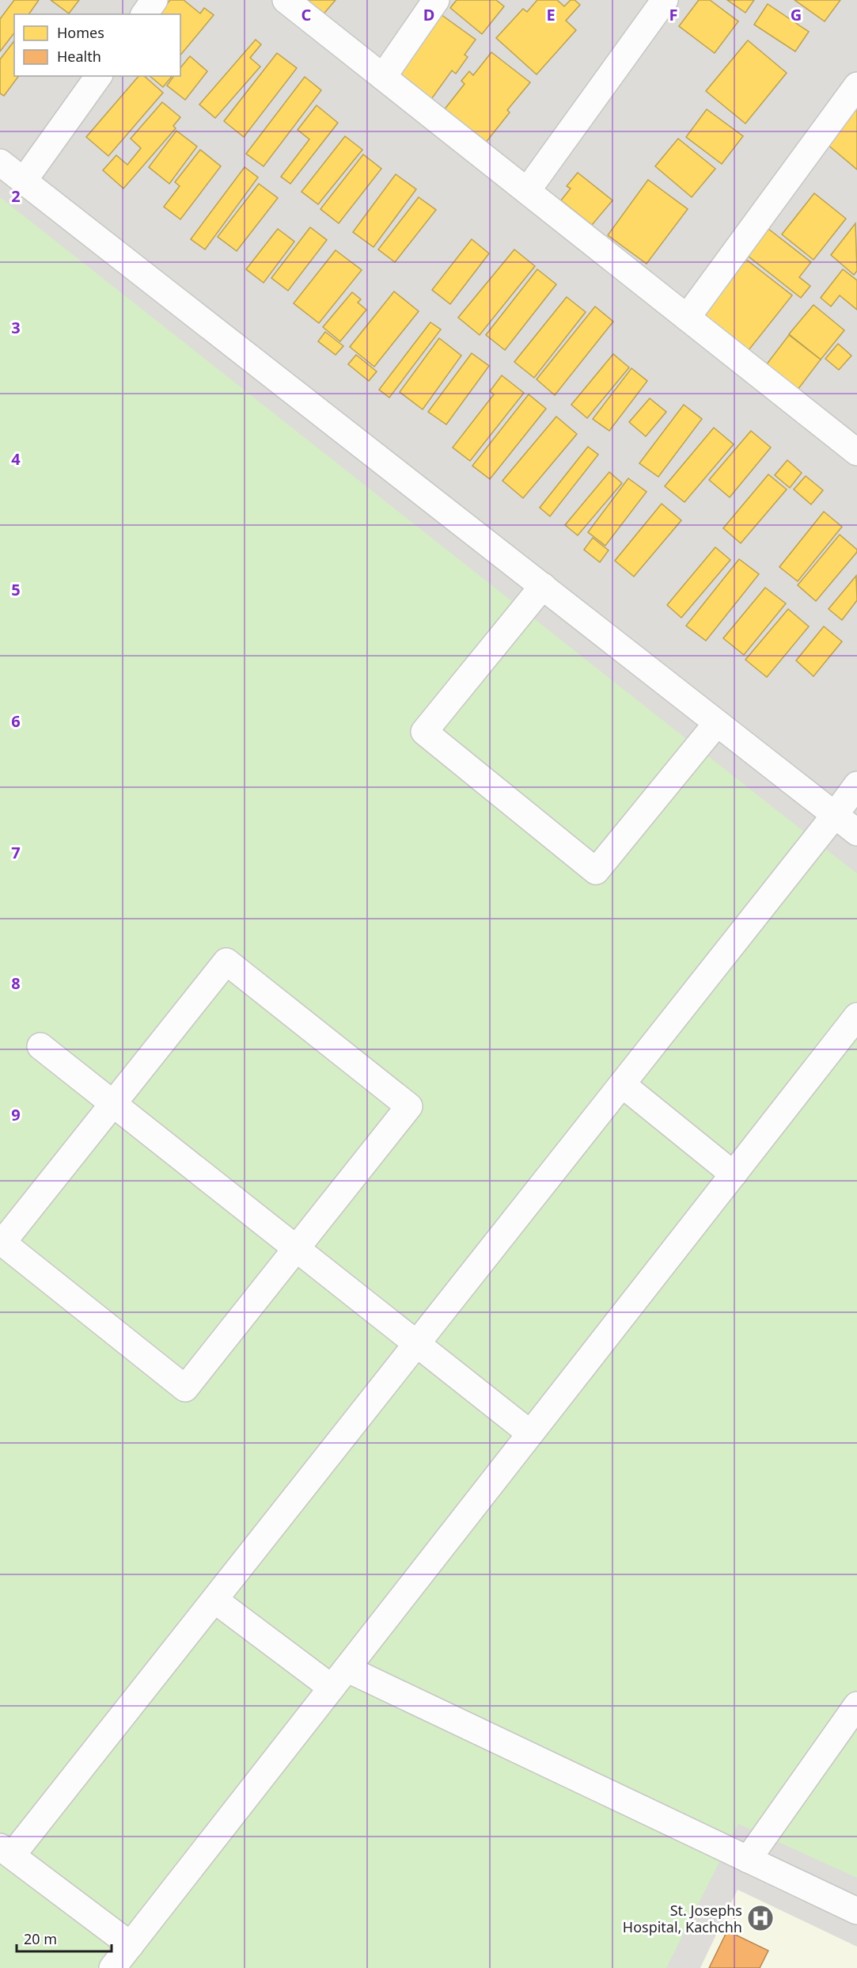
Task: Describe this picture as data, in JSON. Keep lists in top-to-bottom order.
{
  "places": {
    "hospital": ["St. Josephs Hospital, Kachchh"]
  },
  "legend": ["Homes", "Health"],
  "scale_bar": "20 m",
  "grid": {
    "columns": [
      "C",
      "D",
      "E",
      "F",
      "G"
    ],
    "rows": [
      "2",
      "3",
      "4",
      "5",
      "6",
      "7",
      "8",
      "9"
    ]
  }
}
